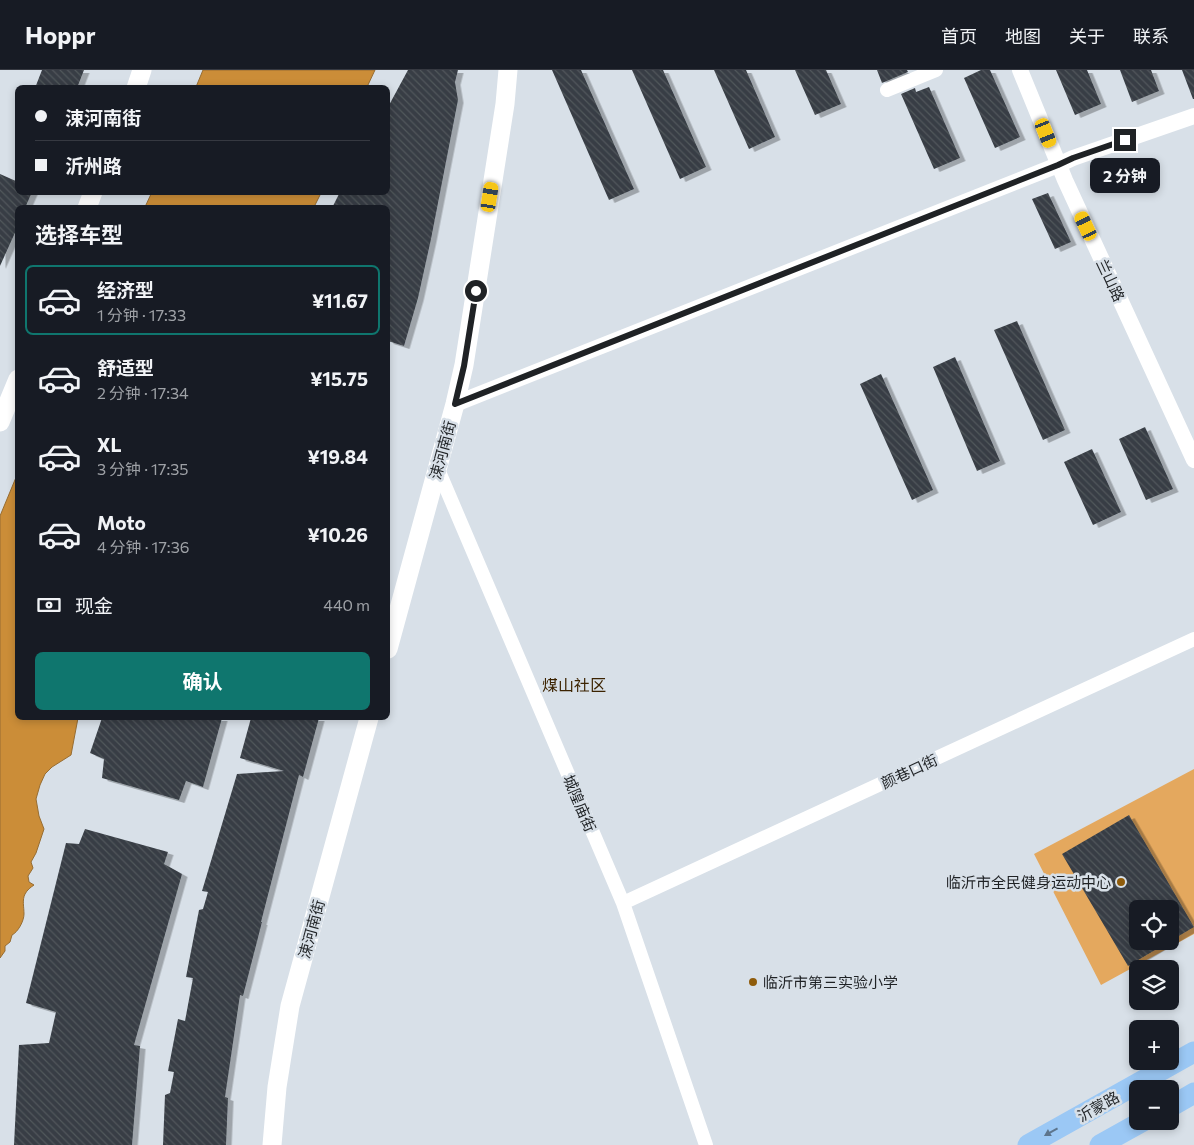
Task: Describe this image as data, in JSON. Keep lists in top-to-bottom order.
{
  "streets": {
    "main road": ["涑河南街", "沂蒙路"],
    "street": ["兰山路", "颜巷口街", "城隍庙街"]
  },
  "crossings": [
    ["涑河南街", "城隍庙街"],
    ["颜巷口街", "城隍庙街"]
  ],
  "one_way": ["沂蒙路"],
  "districts": ["煤山社区"],
  "places": ["临沂市全民健身运动中心", "临沂市第三实验小学"],
  "page": {
    "header": "Hoppr",
    "nav": [
      "首页",
      "地图",
      "关于",
      "联系"
    ],
    "banner": ["涑河南街", "沂州路"],
    "bubble": "2 分钟",
    "heading": "选择车型",
    "list": [
      {
        "name": "经济型",
        "note": "1 分钟 · 17:33",
        "value": "¥11.67"
      },
      {
        "name": "舒适型",
        "note": "2 分钟 · 17:34",
        "value": "¥15.75"
      },
      {
        "name": "XL",
        "note": "3 分钟 · 17:35",
        "value": "¥19.84"
      },
      {
        "name": "Moto",
        "note": "4 分钟 · 17:36",
        "value": "¥10.26"
      }
    ],
    "pay": ["现金", "440 m"],
    "buttons": "确认",
    "map_buttons": ["+", "−"]
  }
}
